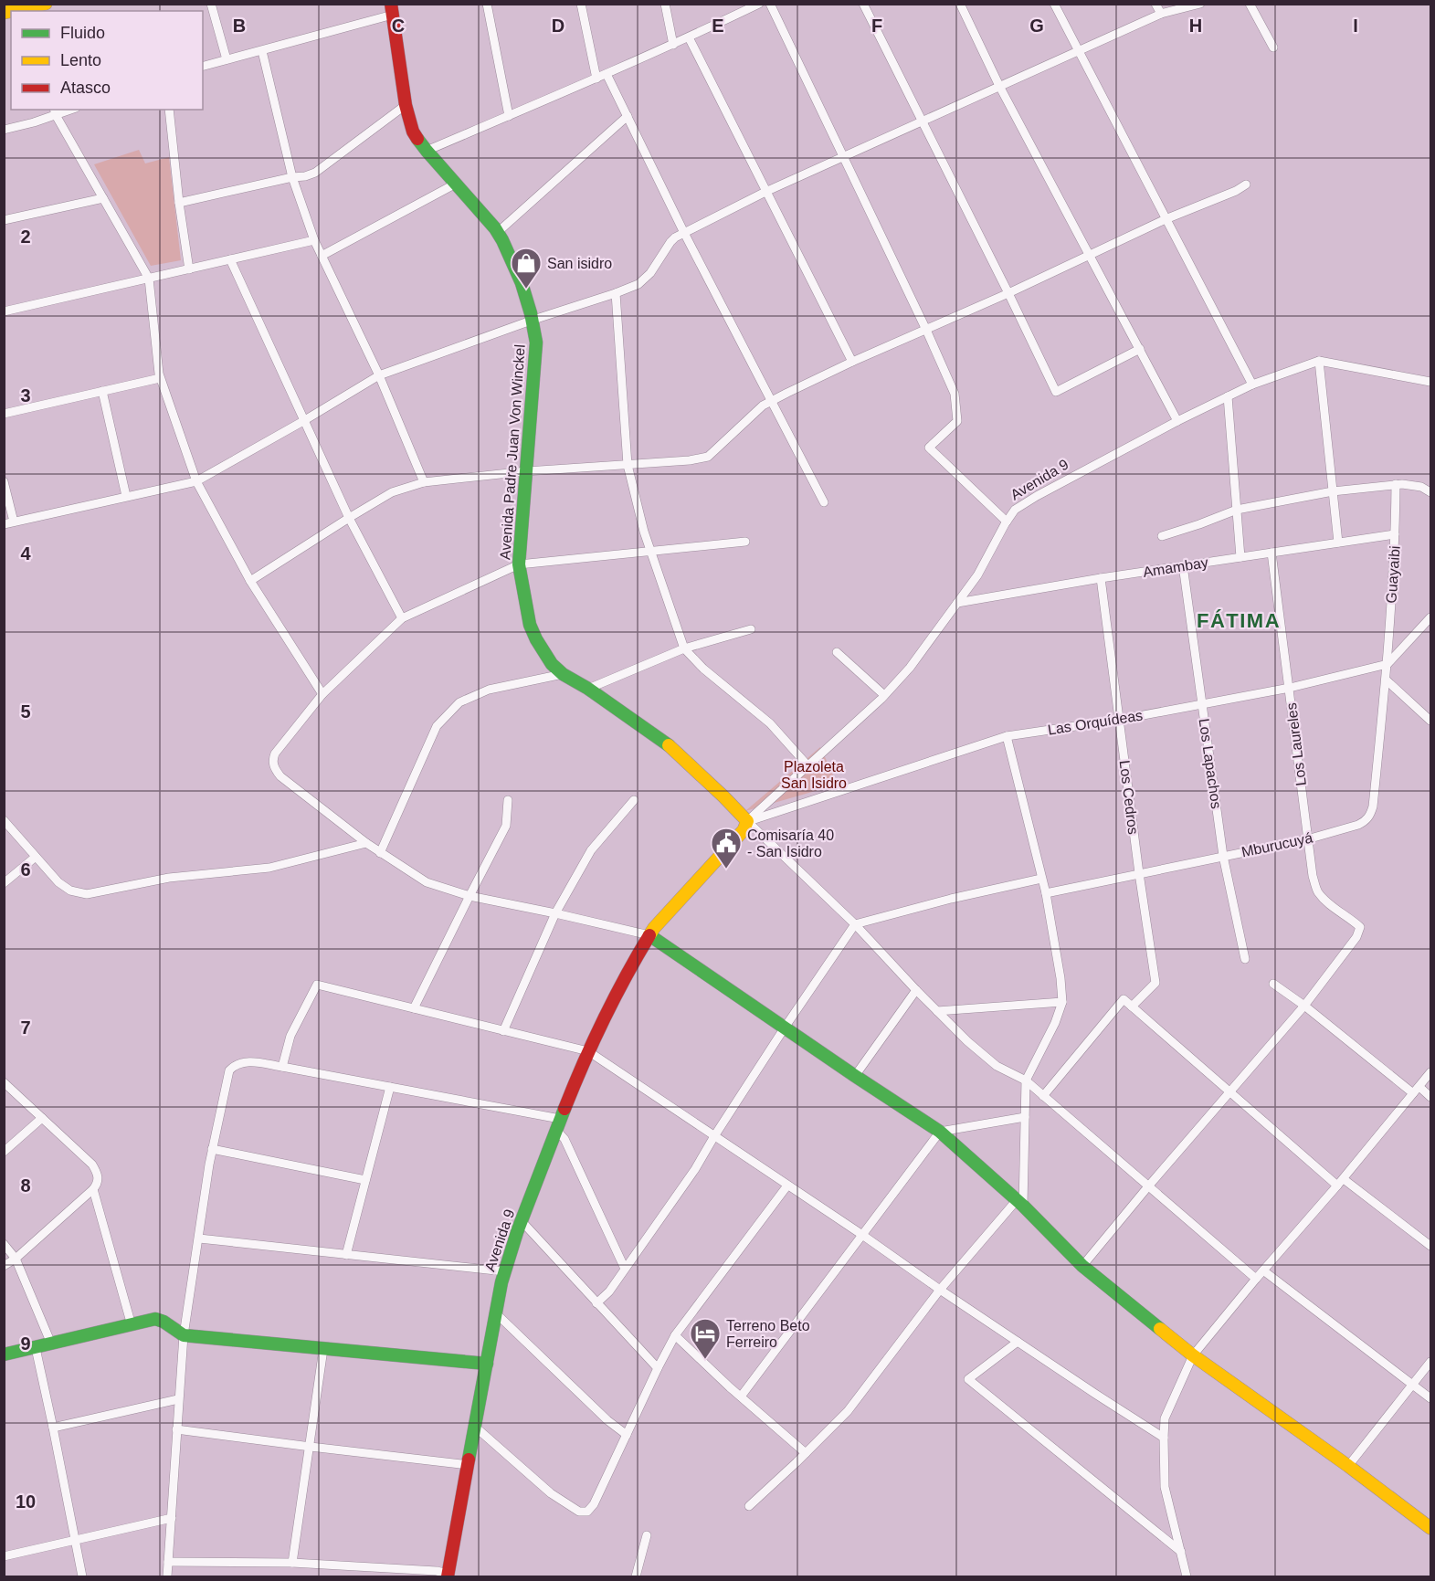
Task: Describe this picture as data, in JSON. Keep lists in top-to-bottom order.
{
  "streets": {
    "main road": ["Avenida Padre Juan Von Winckel", "Avenida 9"],
    "street": [
      "Amambay",
      "Guayaibi",
      "Las Orquídeas",
      "Los Laureles",
      "Los Lapachos",
      "Los Cedros",
      "Mburucuyá"
    ]
  },
  "crossings": [
    ["Avenida Padre Juan Von Winckel", "Avenida 9"],
    ["Avenida Padre Juan Von Winckel", "Las Orquídeas"],
    ["Avenida 9", "Amambay"],
    ["Avenida 9", "Las Orquídeas"],
    ["Amambay", "Guayaibi"],
    ["Amambay", "Los Laureles"],
    ["Amambay", "Los Lapachos"],
    ["Amambay", "Los Cedros"],
    ["Guayaibi", "Las Orquídeas"],
    ["Guayaibi", "Mburucuyá"],
    ["Las Orquídeas", "Los Laureles"],
    ["Las Orquídeas", "Los Lapachos"],
    ["Las Orquídeas", "Los Cedros"],
    ["Los Laureles", "Mburucuyá"],
    ["Los Lapachos", "Mburucuyá"],
    ["Los Cedros", "Mburucuyá"]
  ],
  "districts": ["FÁTIMA"],
  "parks": ["Plazoleta San Isidro"],
  "places": {
    "shop": ["San isidro"],
    "public building": ["Comisaría 40 - San Isidro"],
    "hotel": ["Terreno Beto Ferreiro"]
  },
  "legend": ["Fluido", "Lento", "Atasco"],
  "grid": {
    "columns": [
      "B",
      "C",
      "D",
      "E",
      "F",
      "G",
      "H",
      "I"
    ],
    "rows": [
      "2",
      "3",
      "4",
      "5",
      "6",
      "7",
      "8",
      "9",
      "10"
    ]
  }
}
